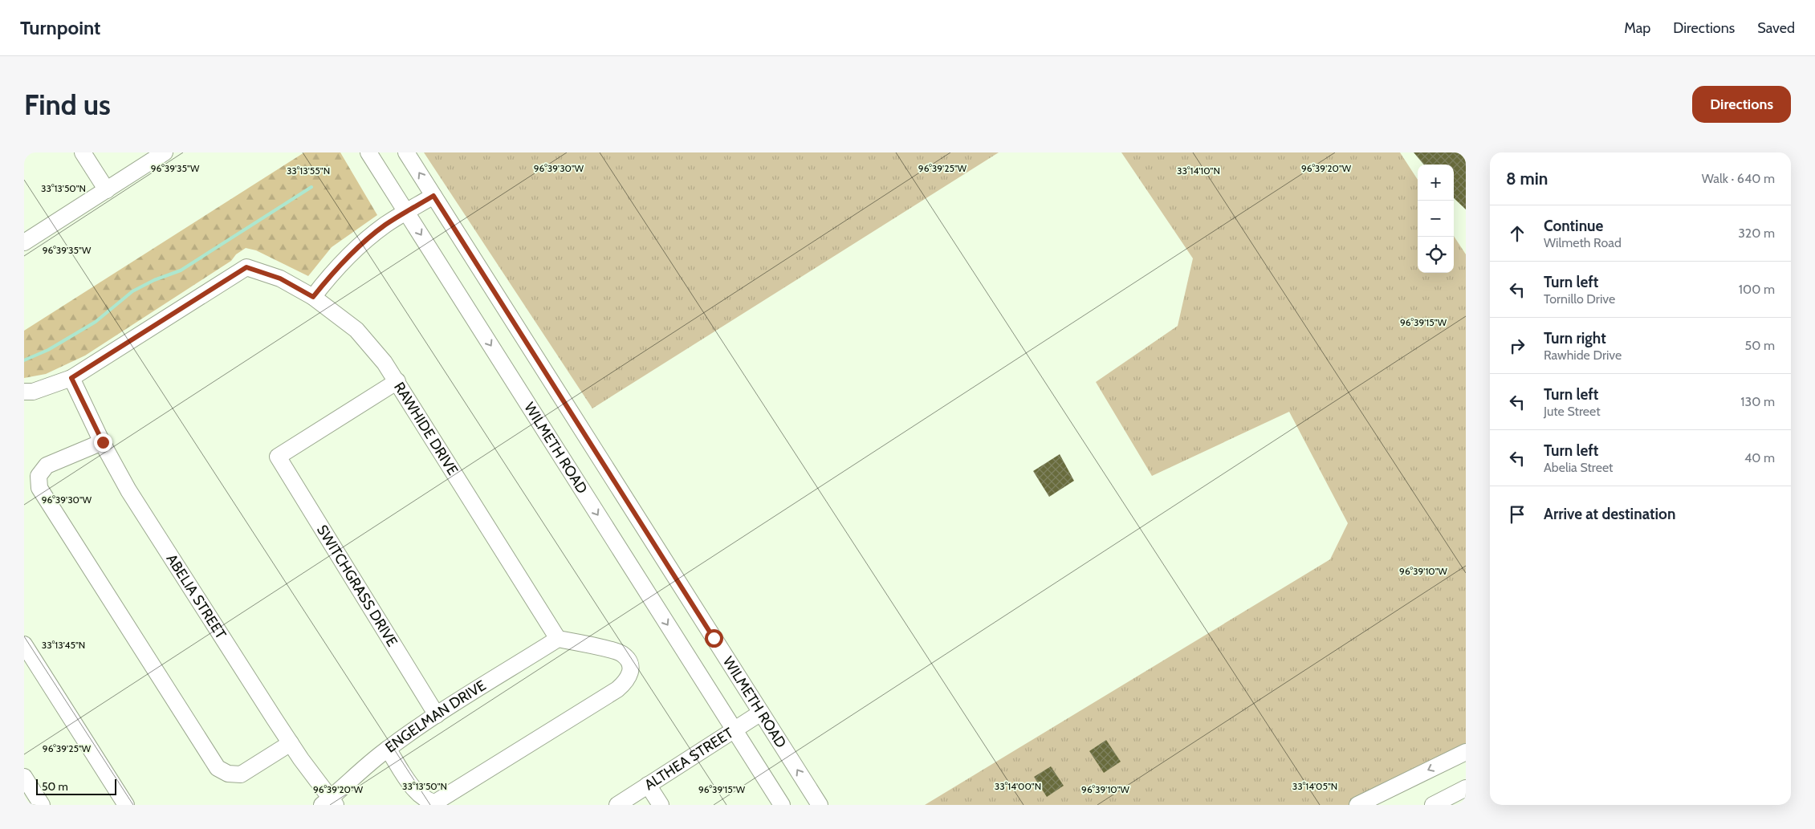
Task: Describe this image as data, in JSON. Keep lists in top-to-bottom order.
{
  "streets": {
    "street": [
      "RAWHIDE DRIVE",
      "WILMETH ROAD",
      "SWITCHGRASS DRIVE",
      "ABELIA STREET",
      "ENGELMAN DRIVE",
      "ALTHEA STREET"
    ]
  },
  "crossings": [
    ["RAWHIDE DRIVE", "SWITCHGRASS DRIVE"],
    ["RAWHIDE DRIVE", "ABELIA STREET"],
    ["RAWHIDE DRIVE", "ENGELMAN DRIVE"],
    ["WILMETH ROAD", "ALTHEA STREET"],
    ["SWITCHGRASS DRIVE", "ENGELMAN DRIVE"],
    ["ABELIA STREET", "ENGELMAN DRIVE"]
  ],
  "scale_bar": "50 m",
  "page": {
    "header": "Turnpoint",
    "nav": ["Map", "Directions", "Saved"],
    "buttons": "Directions",
    "title": "Find us",
    "heading": ["8 min", "Walk · 640 m"],
    "map_buttons": ["+", "−"],
    "list": [
      ["Continue", "Wilmeth Road", "320 m"],
      ["Turn left", "Tornillo Drive", "100 m"],
      ["Turn right", "Rawhide Drive", "50 m"],
      ["Turn left", "Jute Street", "130 m"],
      ["Turn left", "Abelia Street", "40 m"],
      "Arrive at destination"
    ],
    "scale": "50 m"
  },
  "coordinates": [
    "96°39'35\"W",
    "96°39'30\"W",
    "96°39'25\"W",
    "96°39'20\"W",
    "33°13'55\"N",
    "33°14'10\"N",
    "33°13'50\"N",
    "96°39'15\"W",
    "96°39'10\"W",
    "33°13'45\"N",
    "33°14'00\"N",
    "33°14'05\"N"
  ]
}
